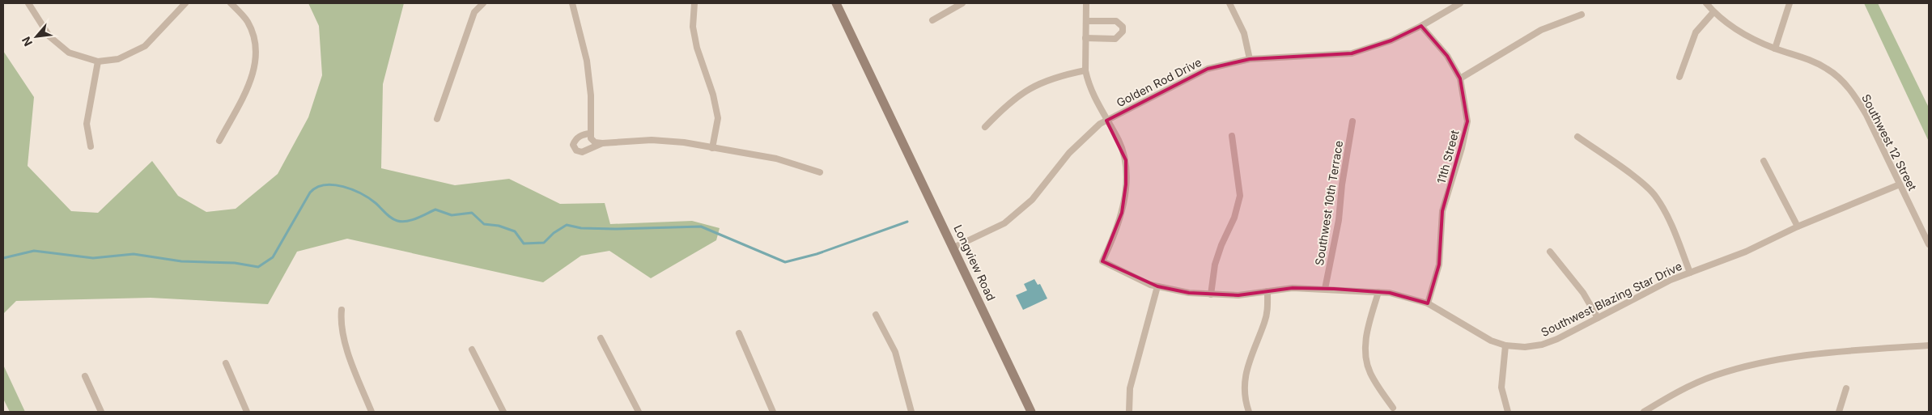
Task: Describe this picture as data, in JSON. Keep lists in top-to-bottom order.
{
  "streets": {
    "street": [
      "Golden Rod Drive",
      "Southwest 12 Street",
      "11th Street",
      "Southwest 10th Terrace",
      "Longview Road",
      "Southwest Blazing Star Drive"
    ]
  },
  "crossings": [
    ["Golden Rod Drive", "11th Street"],
    ["Golden Rod Drive", "Longview Road"],
    ["Golden Rod Drive", "Southwest Blazing Star Drive"],
    ["Southwest 12 Street", "Southwest Blazing Star Drive"],
    ["11th Street", "Southwest Blazing Star Drive"],
    ["Southwest 10th Terrace", "Southwest Blazing Star Drive"]
  ],
  "north": "bottom left"
}
